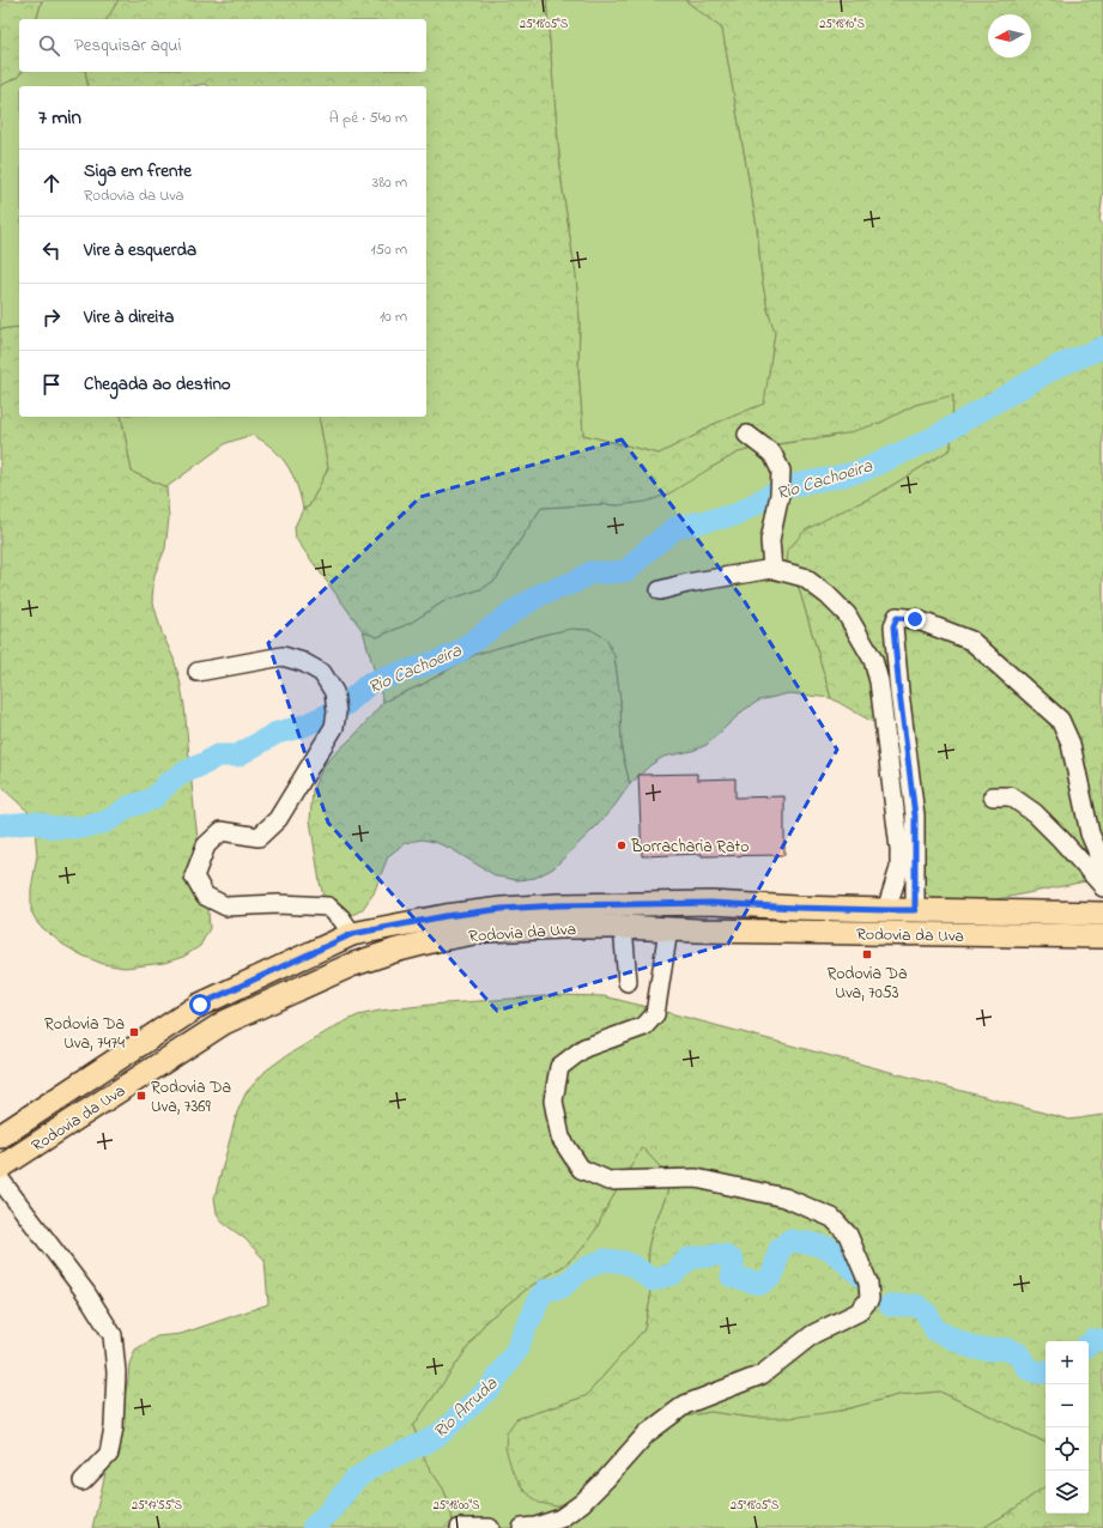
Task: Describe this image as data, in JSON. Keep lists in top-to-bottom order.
{
  "streets": {
    "main road": ["Rodovia da Uva"]
  },
  "water": ["Rio Cachoeira", "Rio Arruda"],
  "places": {
    "other": ["Borracharia Rato"],
    "transit": ["Rodovia Da Uva, 7053", "Rodovia Da Uva, 7474", "Rodovia Da Uva, 7369"]
  },
  "north": "left",
  "page": {
    "search": "Pesquisar aqui",
    "heading": ["7 min", "A pé · 540 m"],
    "list": [
      ["Siga em frente", "Rodovia da Uva", "380 m"],
      ["Vire à esquerda", "150 m"],
      ["Vire à direita", "10 m"],
      "Chegada ao destino"
    ],
    "map_buttons": ["+", "−"]
  },
  "coordinates": [
    "25°18'05\"S",
    "25°18'10\"S",
    "25°17'55\"S",
    "25°18'00\"S"
  ]
}
